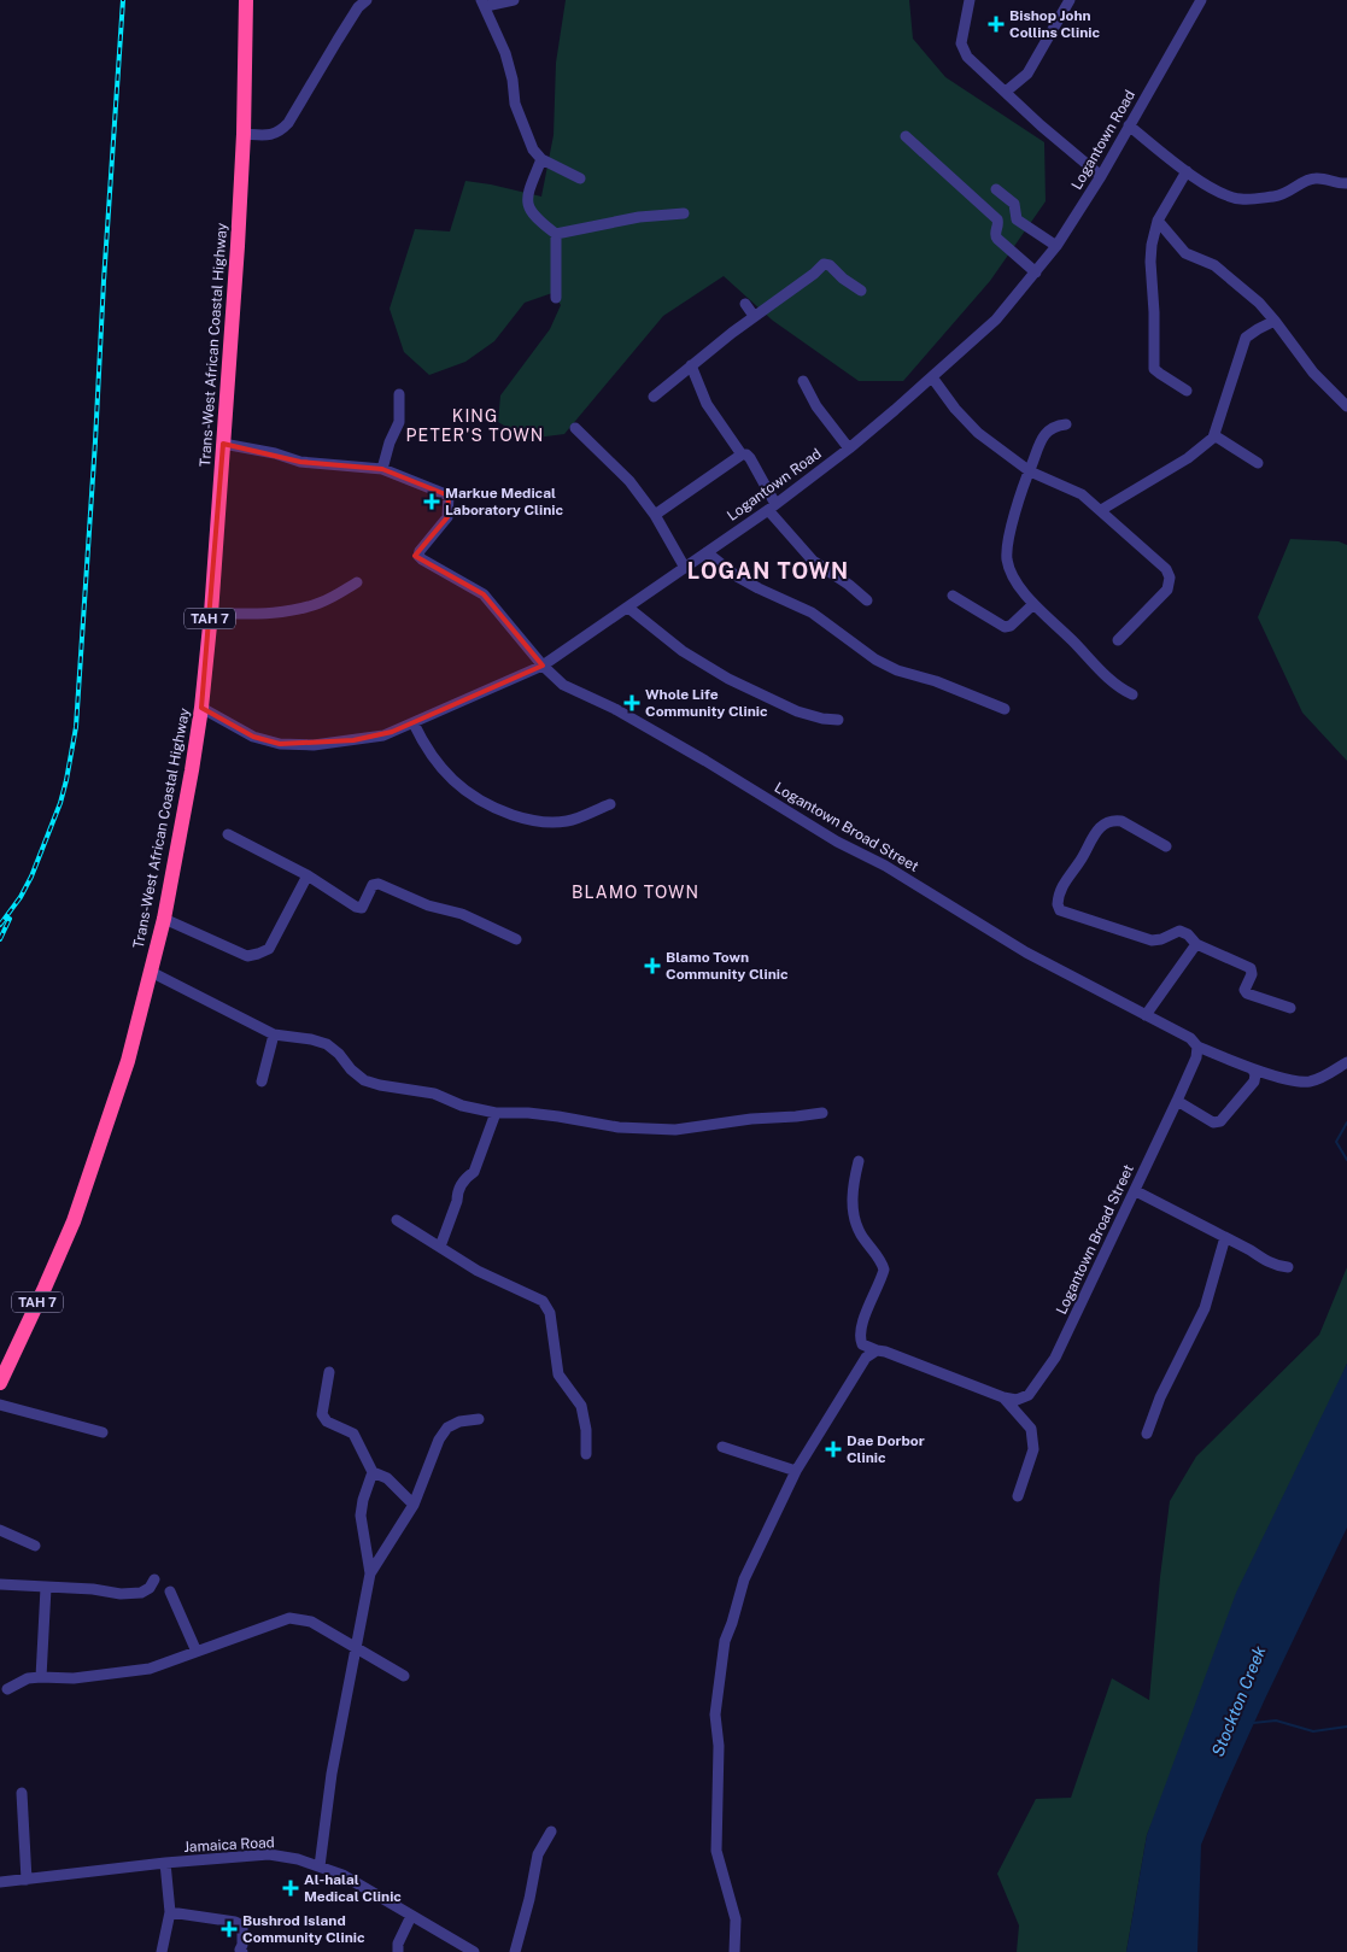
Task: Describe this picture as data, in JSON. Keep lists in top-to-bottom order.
{
  "streets": {
    "highway": ["Trans-West African Coastal Highway", "TAH 7"],
    "street": ["Logantown Road", "Logantown Broad Street", "Jamaica Road"]
  },
  "crossings": [
    ["Logantown Road", "Trans-West African Coastal Highway"],
    ["Logantown Road", "Logantown Broad Street"]
  ],
  "districts": ["KING PETER'S TOWN", "LOGAN TOWN", "BLAMO TOWN"],
  "water": ["Stockton Creek"],
  "places": {
    "health": [
      "Bishop John Collins Clinic",
      "Markue Medical Laboratory Clinic",
      "Whole Life Community Clinic",
      "Blamo Town Community Clinic",
      "Dae Dorbor Clinic",
      "Al-halal Medical Clinic",
      "Bushrod Island Community Clinic"
    ]
  }
}
